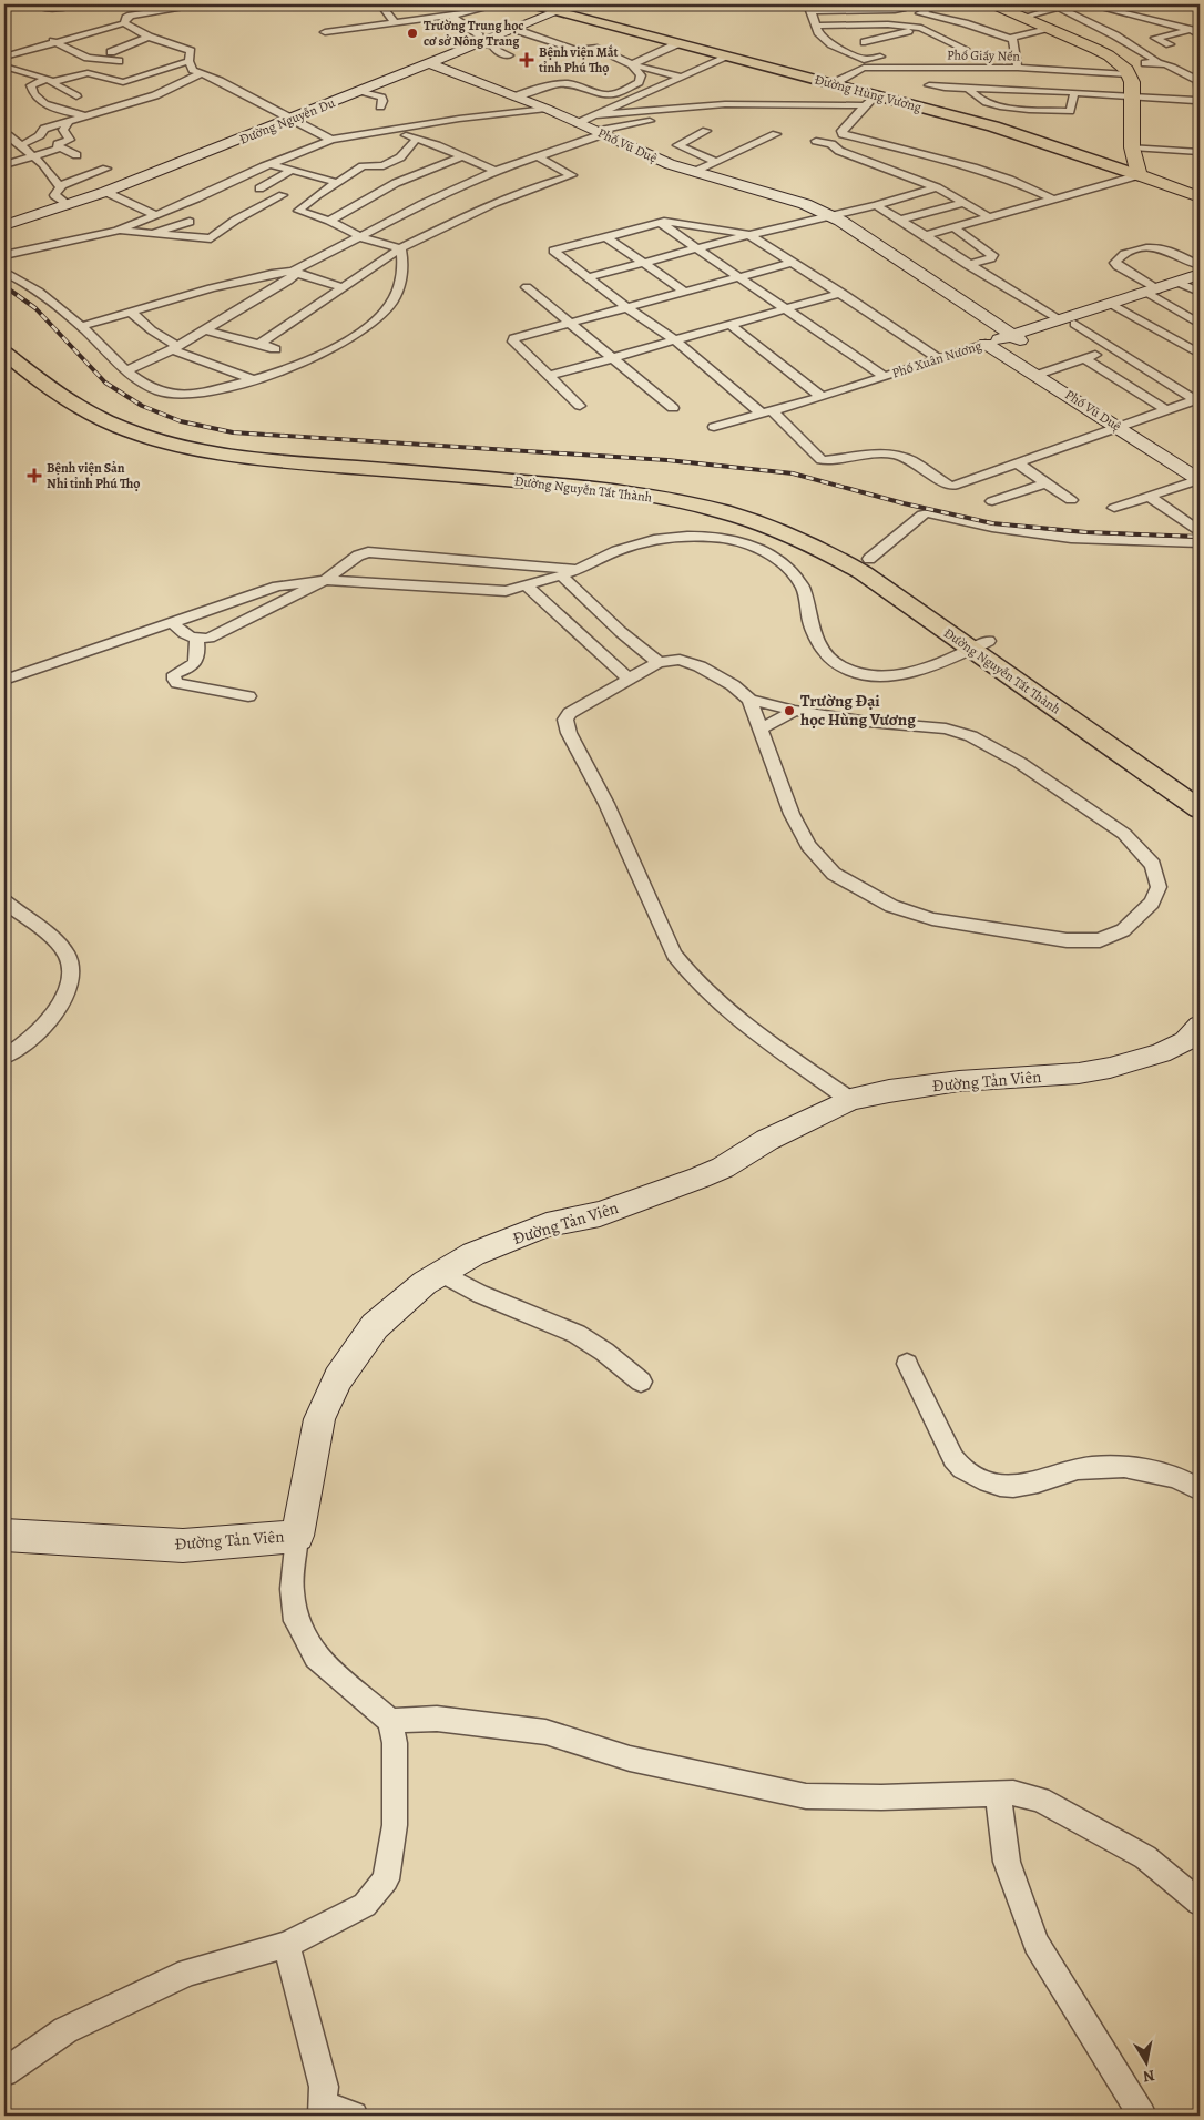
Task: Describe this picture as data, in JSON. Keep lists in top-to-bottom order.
{
  "streets": {
    "highway": ["Đường Hùng Vương"],
    "main road": ["Đường Nguyễn Tất Thành"],
    "street": [
      "Phố Giấy Nến",
      "Đường Nguyễn Du",
      "Phố Vũ Duệ",
      "Phố Xuân Nương",
      "Đường Tản Viên"
    ]
  },
  "crossings": [
    ["Phố Giấy Nến", "Đường Hùng Vương"],
    ["Đường Hùng Vương", "Đường Nguyễn Du"],
    ["Đường Nguyễn Du", "Phố Vũ Duệ"],
    ["Phố Vũ Duệ", "Phố Xuân Nương"]
  ],
  "places": {
    "other": ["Trường Trung học cơ sở Nông Trang", "Trường Đại học Hùng Vương"],
    "health": ["Bệnh viện Mắt tỉnh Phú Thọ", "Bệnh viện Sản Nhi tỉnh Phú Thọ"]
  },
  "north": "bottom"
}
